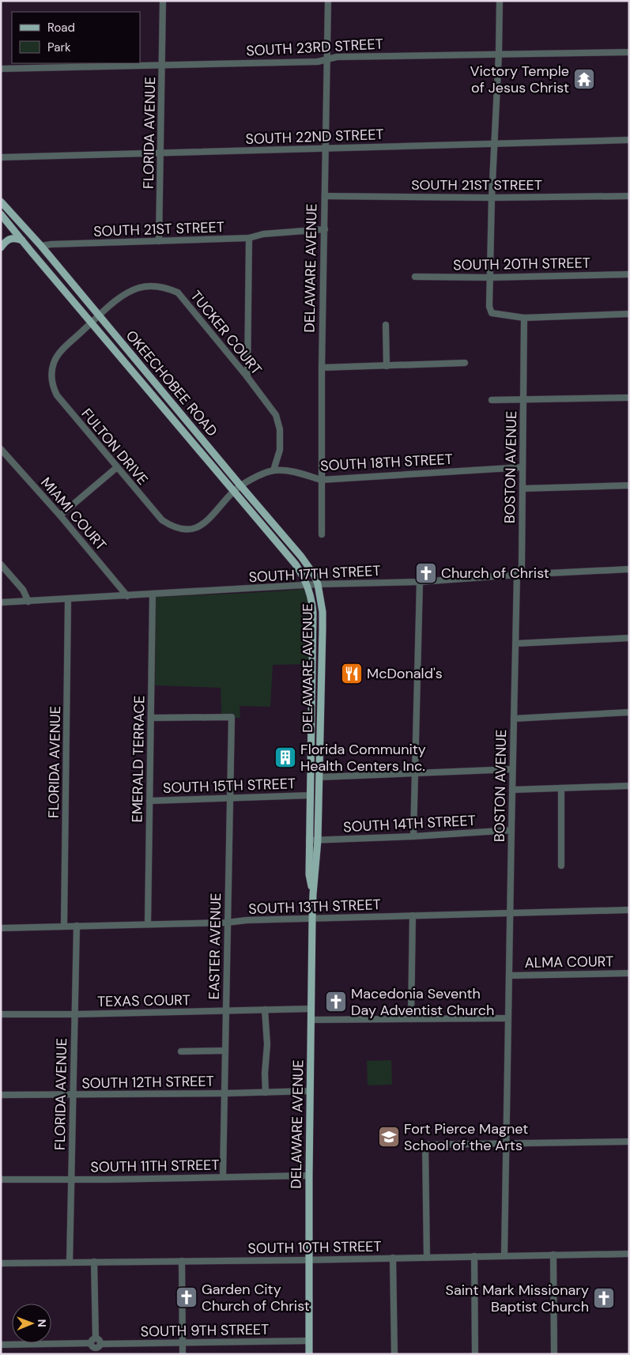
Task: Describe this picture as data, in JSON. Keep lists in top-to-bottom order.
{
  "streets": {
    "main road": ["DELAWARE AVENUE", "OKEECHOBEE ROAD"],
    "street": [
      "SOUTH 23RD STREET",
      "FLORIDA AVENUE",
      "SOUTH 22ND STREET",
      "SOUTH 21ST STREET",
      "SOUTH 20TH STREET",
      "TUCKER COURT",
      "FULTON DRIVE",
      "SOUTH 18TH STREET",
      "BOSTON AVENUE",
      "MIAMI COURT",
      "SOUTH 17TH STREET",
      "EMERALD TERRACE",
      "SOUTH 15TH STREET",
      "SOUTH 14TH STREET",
      "SOUTH 13TH STREET",
      "EASTER AVENUE",
      "ALMA COURT",
      "TEXAS COURT",
      "SOUTH 12TH STREET",
      "SOUTH 11TH STREET",
      "SOUTH 10TH STREET",
      "SOUTH 9TH STREET"
    ]
  },
  "crossings": [
    ["SOUTH 23RD STREET", "FLORIDA AVENUE"],
    ["SOUTH 23RD STREET", "DELAWARE AVENUE"],
    ["FLORIDA AVENUE", "SOUTH 22ND STREET"],
    ["FLORIDA AVENUE", "SOUTH 21ST STREET"],
    ["FLORIDA AVENUE", "SOUTH 17TH STREET"],
    ["FLORIDA AVENUE", "SOUTH 13TH STREET"],
    ["FLORIDA AVENUE", "TEXAS COURT"],
    ["FLORIDA AVENUE", "SOUTH 12TH STREET"],
    ["FLORIDA AVENUE", "SOUTH 11TH STREET"],
    ["FLORIDA AVENUE", "SOUTH 10TH STREET"],
    ["SOUTH 22ND STREET", "DELAWARE AVENUE"],
    ["SOUTH 21ST STREET", "DELAWARE AVENUE"],
    ["SOUTH 21ST STREET", "OKEECHOBEE ROAD"],
    ["DELAWARE AVENUE", "OKEECHOBEE ROAD"],
    ["DELAWARE AVENUE", "SOUTH 18TH STREET"],
    ["DELAWARE AVENUE", "SOUTH 17TH STREET"],
    ["DELAWARE AVENUE", "SOUTH 15TH STREET"],
    ["DELAWARE AVENUE", "SOUTH 14TH STREET"],
    ["DELAWARE AVENUE", "SOUTH 13TH STREET"],
    ["DELAWARE AVENUE", "TEXAS COURT"],
    ["DELAWARE AVENUE", "SOUTH 12TH STREET"],
    ["DELAWARE AVENUE", "SOUTH 11TH STREET"],
    ["DELAWARE AVENUE", "SOUTH 10TH STREET"],
    ["DELAWARE AVENUE", "SOUTH 9TH STREET"],
    ["TUCKER COURT", "OKEECHOBEE ROAD"],
    ["TUCKER COURT", "FULTON DRIVE"],
    ["TUCKER COURT", "SOUTH 18TH STREET"],
    ["OKEECHOBEE ROAD", "FULTON DRIVE"],
    ["OKEECHOBEE ROAD", "SOUTH 18TH STREET"],
    ["OKEECHOBEE ROAD", "SOUTH 17TH STREET"],
    ["FULTON DRIVE", "SOUTH 18TH STREET"],
    ["SOUTH 18TH STREET", "BOSTON AVENUE"],
    ["BOSTON AVENUE", "SOUTH 17TH STREET"],
    ["BOSTON AVENUE", "SOUTH 14TH STREET"],
    ["BOSTON AVENUE", "SOUTH 13TH STREET"],
    ["BOSTON AVENUE", "ALMA COURT"],
    ["BOSTON AVENUE", "SOUTH 10TH STREET"],
    ["MIAMI COURT", "SOUTH 17TH STREET"],
    ["SOUTH 17TH STREET", "EMERALD TERRACE"],
    ["EMERALD TERRACE", "SOUTH 15TH STREET"],
    ["EMERALD TERRACE", "SOUTH 13TH STREET"],
    ["EMERALD TERRACE", "EASTER AVENUE"],
    ["SOUTH 15TH STREET", "EASTER AVENUE"],
    ["SOUTH 13TH STREET", "EASTER AVENUE"],
    ["EASTER AVENUE", "TEXAS COURT"],
    ["EASTER AVENUE", "SOUTH 12TH STREET"],
    ["EASTER AVENUE", "SOUTH 11TH STREET"]
  ],
  "places": {
    "temple": ["Victory Temple of Jesus Christ"],
    "church": [
      "Church of Christ",
      "Macedonia Seventh Day Adventist Church",
      "Garden City Church of Christ",
      "Saint Mark Missionary Baptist Church"
    ],
    "restaurant": ["McDonald's"],
    "building": ["Florida Community Health Centers Inc."],
    "school or university": ["Fort Pierce Magnet School of the Arts"]
  },
  "legend": ["Road", "Park"],
  "north": "right"
}
